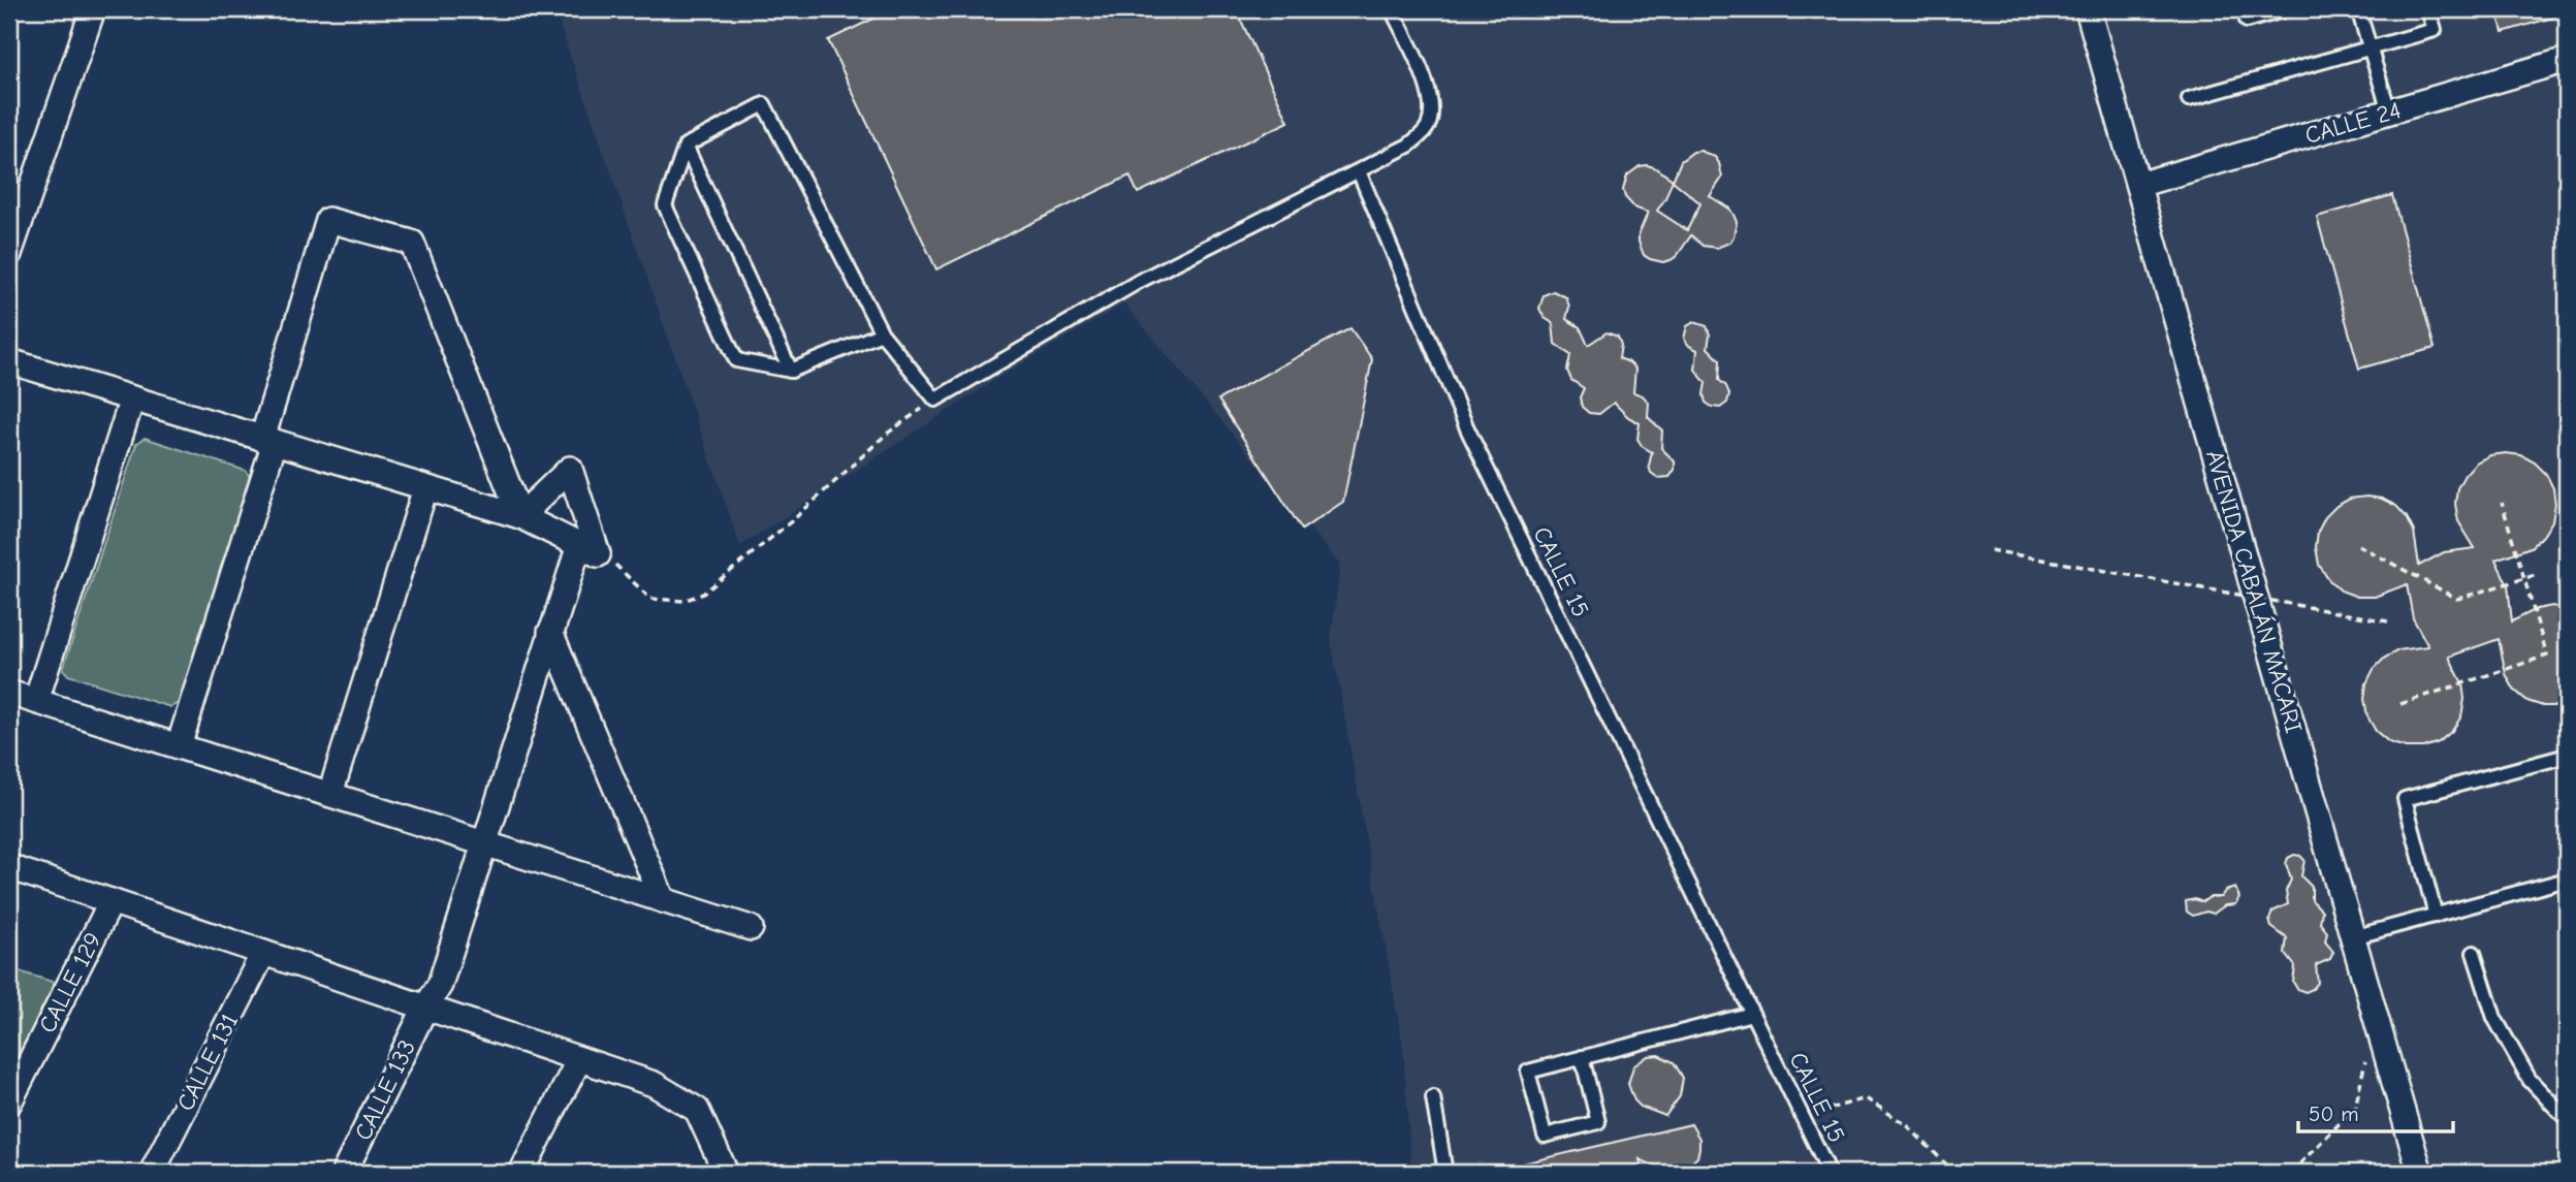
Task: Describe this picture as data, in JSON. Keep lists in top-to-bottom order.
{
  "streets": {
    "street": [
      "CALLE 24",
      "AVENIDA CABALÁN MACARI",
      "CALLE 129",
      "CALLE 131",
      "CALLE 133"
    ],
    "lane": ["CALLE 15"]
  },
  "crossings": [
    ["CALLE 24", "AVENIDA CABALÁN MACARI"]
  ],
  "scale_bar": "50 m"
}
